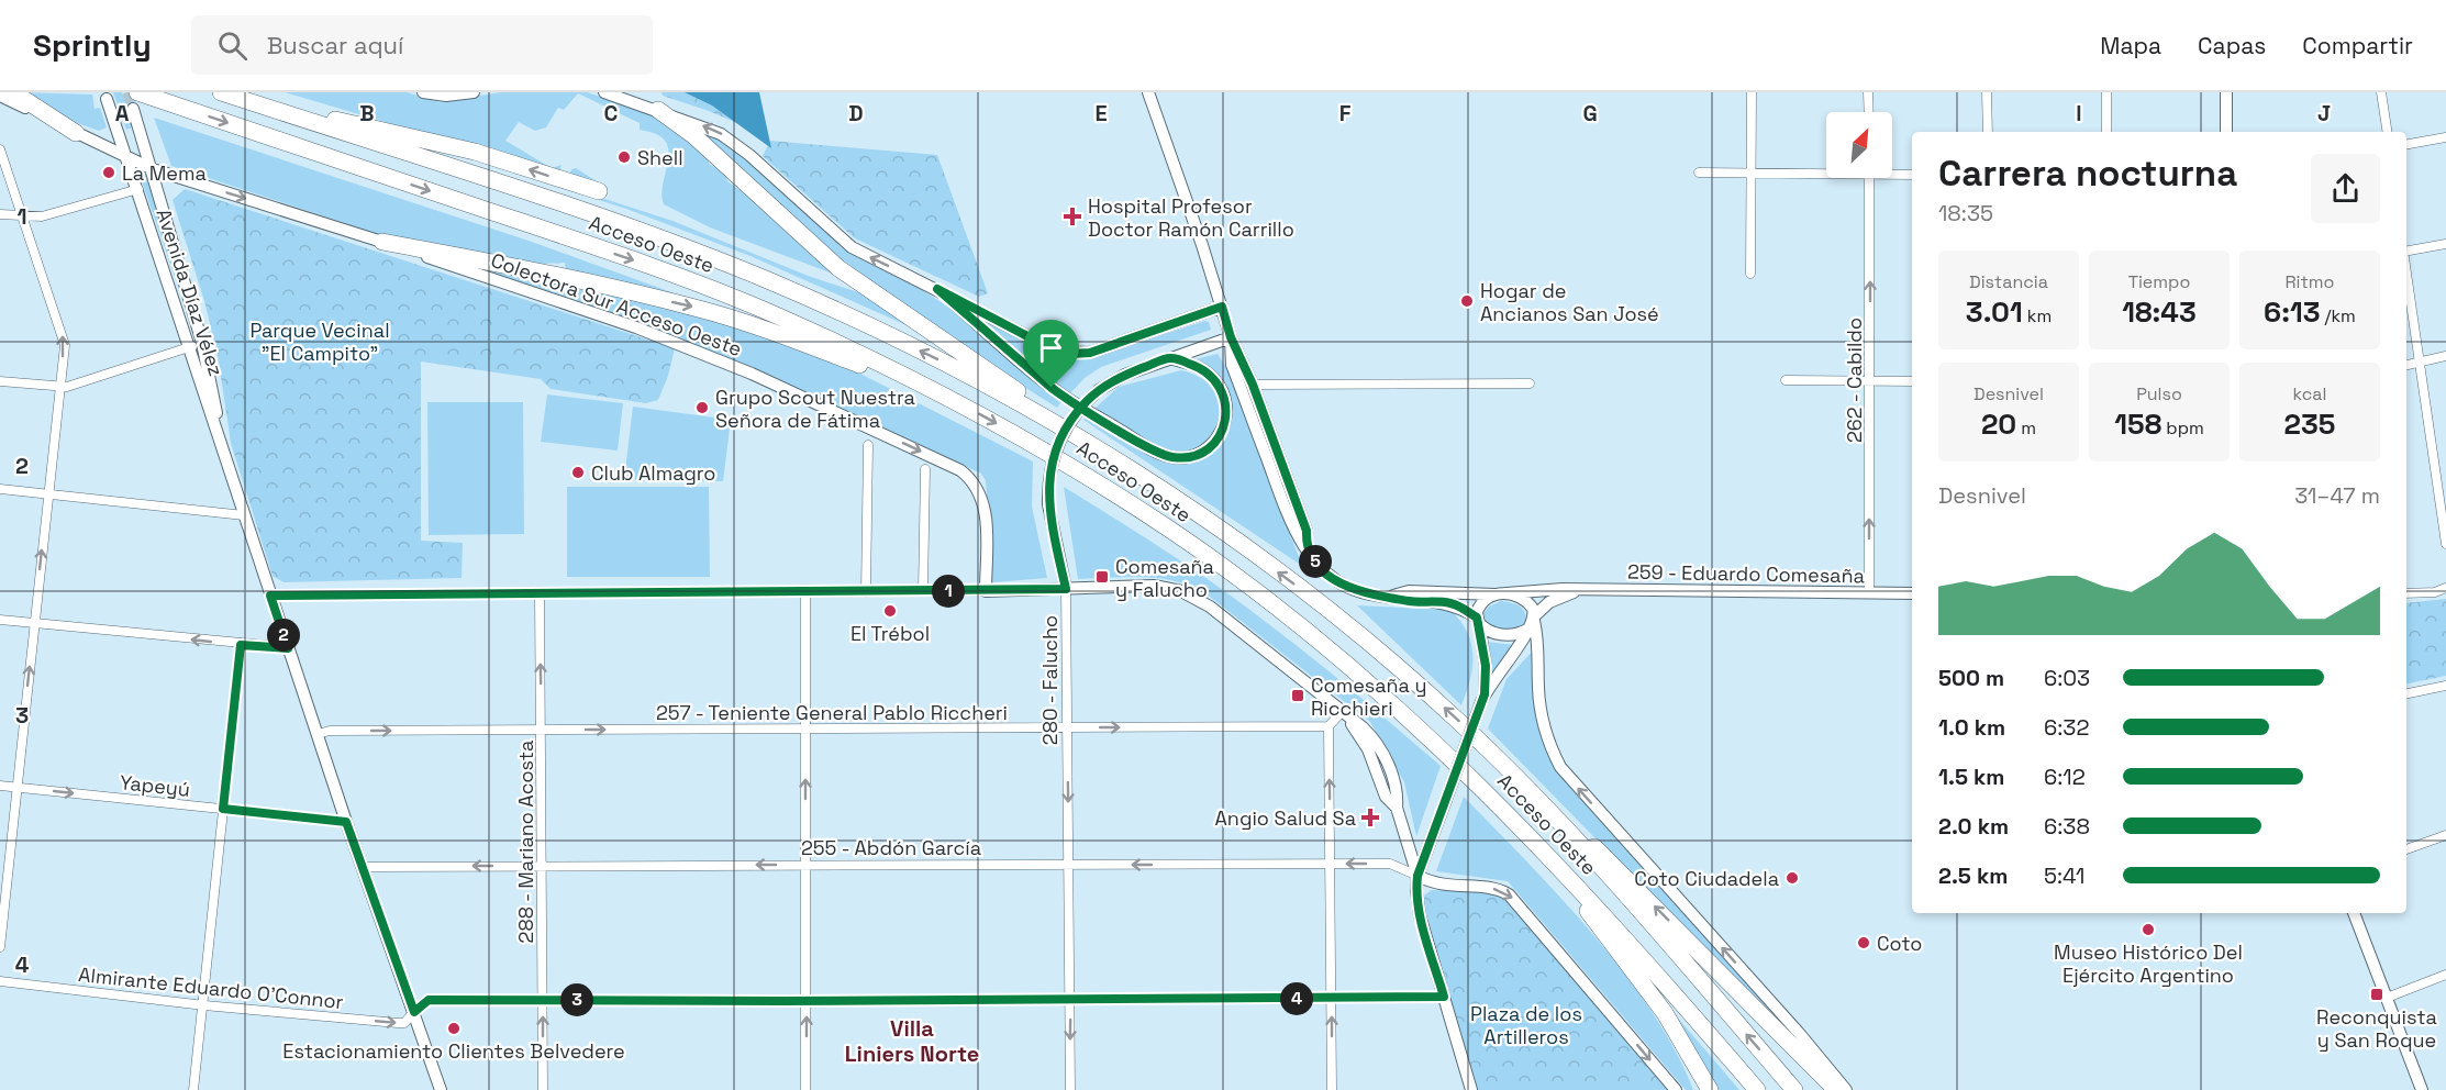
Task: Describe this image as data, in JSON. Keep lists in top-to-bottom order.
{
  "streets": {
    "highway": ["Acceso Oeste"],
    "street": [
      "Avenida Díaz Vélez",
      "Colectora Sur Acceso Oeste",
      "262 - Cabildo",
      "259 - Eduardo Comesaña",
      "280 - Falucho",
      "257 - Teniente General Pablo Riccheri",
      "Yapeyú",
      "288 - Mariano Acosta",
      "255 - Abdón García",
      "Almirante Eduardo O'Connor"
    ]
  },
  "crossings": [
    ["Avenida Díaz Vélez", "Colectora Sur Acceso Oeste"],
    ["262 - Cabildo", "259 - Eduardo Comesaña"],
    ["280 - Falucho", "257 - Teniente General Pablo Riccheri"],
    ["280 - Falucho", "255 - Abdón García"],
    ["280 - Falucho", "Almirante Eduardo O'Connor"],
    ["257 - Teniente General Pablo Riccheri", "288 - Mariano Acosta"],
    ["288 - Mariano Acosta", "255 - Abdón García"],
    ["288 - Mariano Acosta", "Almirante Eduardo O'Connor"]
  ],
  "one_way": [
    "Colectora Sur Acceso Oeste",
    "262 - Cabildo",
    "257 - Teniente General Pablo Riccheri",
    "Yapeyú",
    "288 - Mariano Acosta",
    "255 - Abdón García"
  ],
  "districts": ["Villa Liniers Norte"],
  "parks": ["Parque Vecinal \"El Campito\"", "Plaza de los Artilleros"],
  "places": {
    "other": [
      "Shell",
      "La Mema",
      "Hogar de Ancianos San José",
      "Grupo Scout Nuestra Señora de Fátima",
      "Club Almagro",
      "El Trébol",
      "Coto Ciudadela",
      "Museo Histórico Del Ejército Argentino",
      "Coto",
      "Estacionamiento Clientes Belvedere"
    ],
    "health": ["Hospital Profesor Doctor Ramón Carrillo", "Angio Salud Sa"],
    "transit": ["Comesaña y Falucho", "Comesaña y Ricchieri", "Reconquista y San Roque"]
  },
  "north": "top right",
  "page": {
    "header": "Sprintly",
    "search": "Buscar aquí",
    "nav": ["Mapa", "Capas", "Compartir"],
    "heading": ["Carrera nocturna", "18:35"],
    "stats": [
      ["Distancia", "3.01 km"],
      ["Tiempo", "18:43"],
      ["Ritmo", "6:13 /km"],
      ["Desnivel", "20 m"],
      ["Pulso", "158 bpm"],
      ["kcal", "235"]
    ],
    "chart": ["Desnivel", "31–47 m"],
    "pins": [
      "5",
      "1",
      "2",
      "4",
      "3"
    ],
    "list": [
      {
        "name": "500 m",
        "note": "6:03"
      },
      {
        "name": "1.0 km",
        "note": "6:32"
      },
      {
        "name": "1.5 km",
        "note": "6:12"
      },
      {
        "name": "2.0 km",
        "note": "6:38"
      },
      {
        "name": "2.5 km",
        "note": "5:41"
      }
    ]
  },
  "grid": {
    "columns": [
      "A",
      "B",
      "C",
      "D",
      "E",
      "F",
      "G",
      "I",
      "J"
    ],
    "rows": [
      "1",
      "2",
      "3",
      "4"
    ]
  }
}
